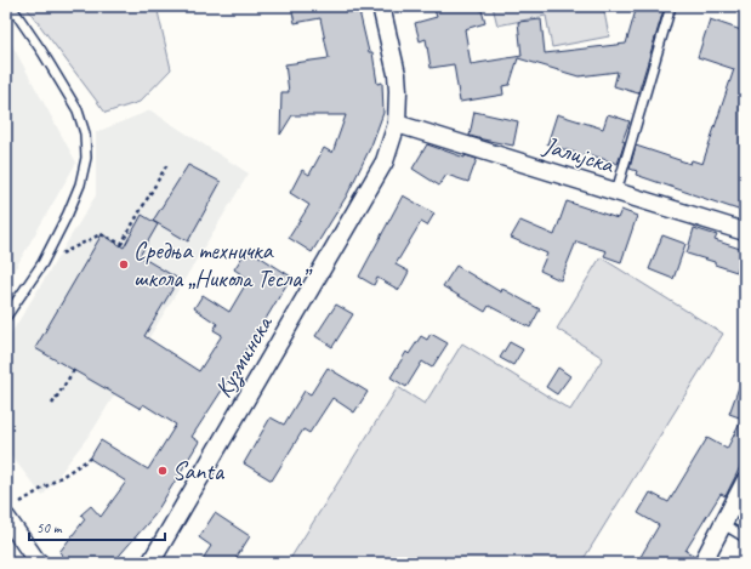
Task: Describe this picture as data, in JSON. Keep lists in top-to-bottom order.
{
  "streets": {
    "street": ["Јалијска", "Кузминска"]
  },
  "crossings": [
    ["Јалијска", "Кузминска"]
  ],
  "places": ["Средња техничка школа „Никола Тесла”", "Santa"],
  "scale_bar": "50 m"
}
